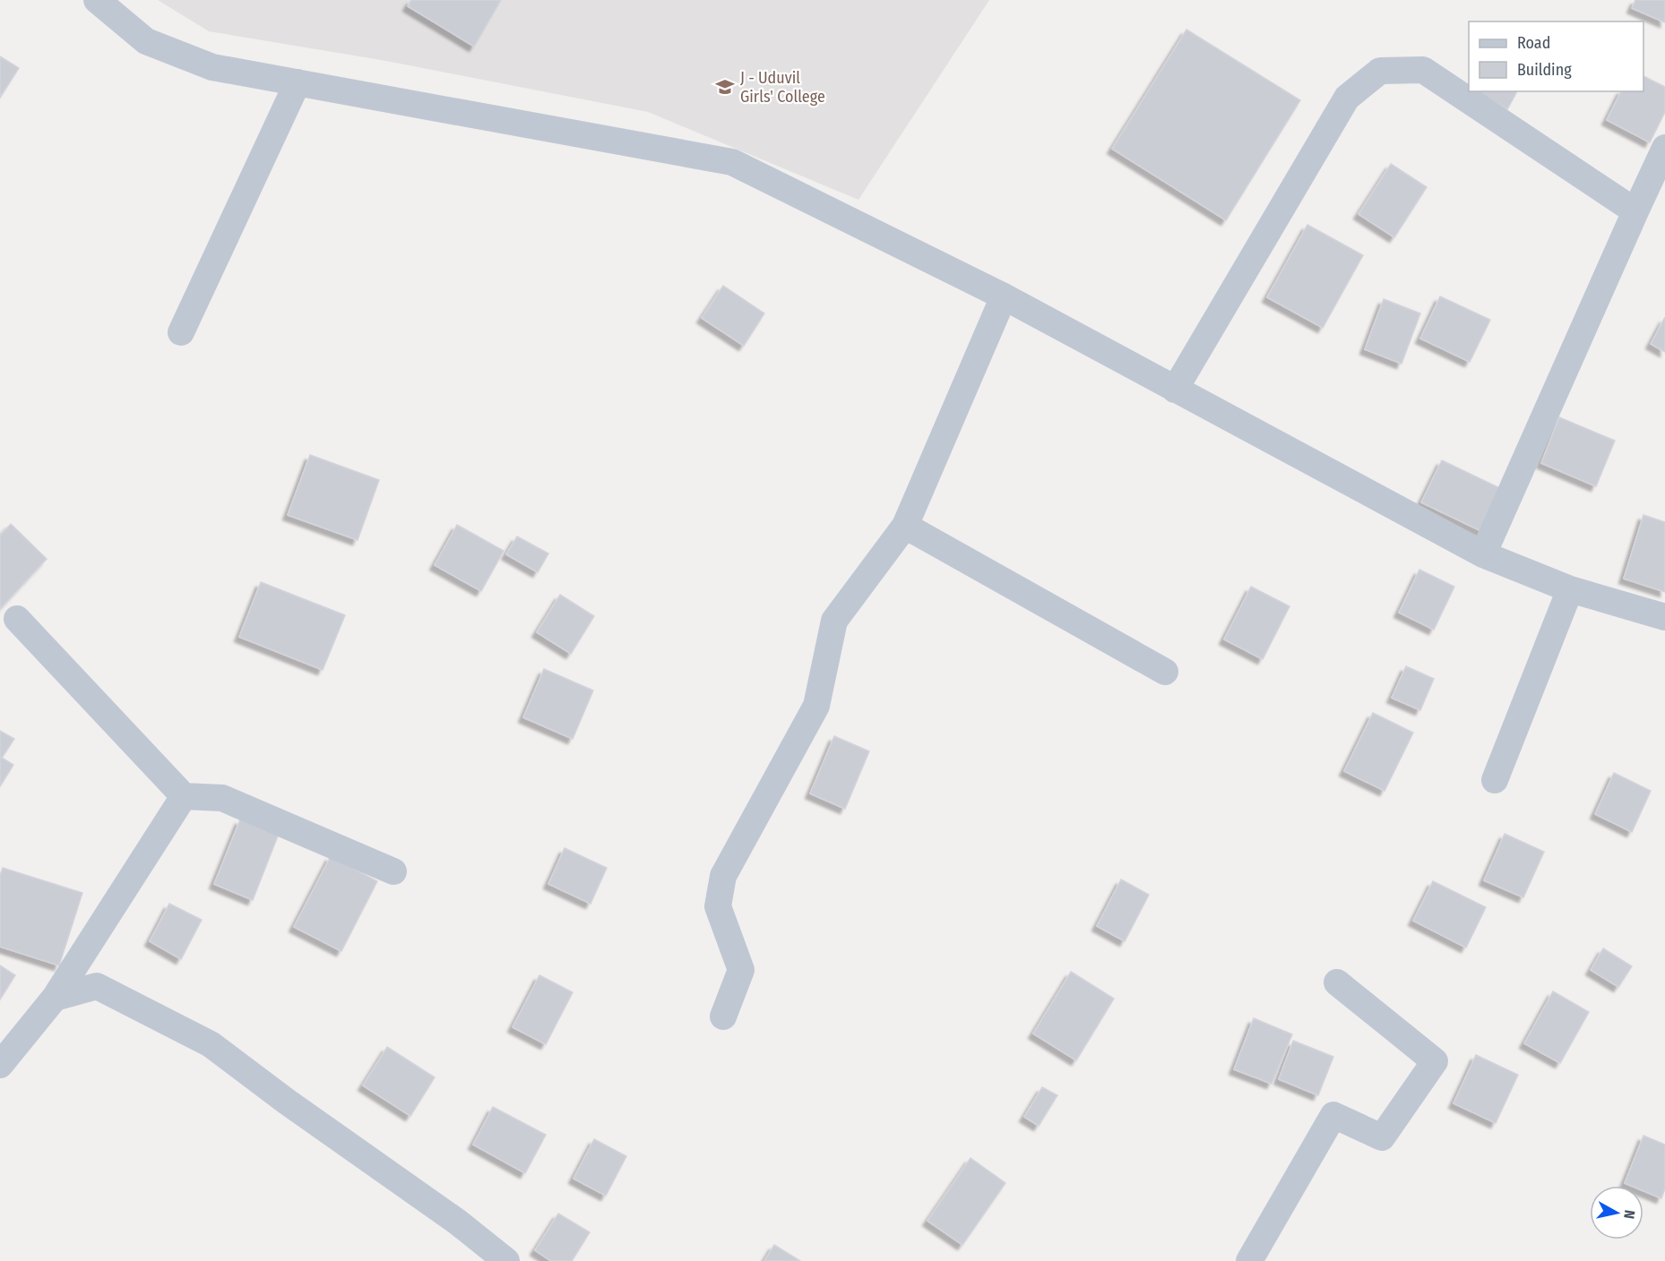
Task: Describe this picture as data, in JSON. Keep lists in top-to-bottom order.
{
  "places": {
    "school or university": ["J - Uduvil Girls' College"]
  },
  "legend": ["Road", "Building"],
  "north": "right"
}
